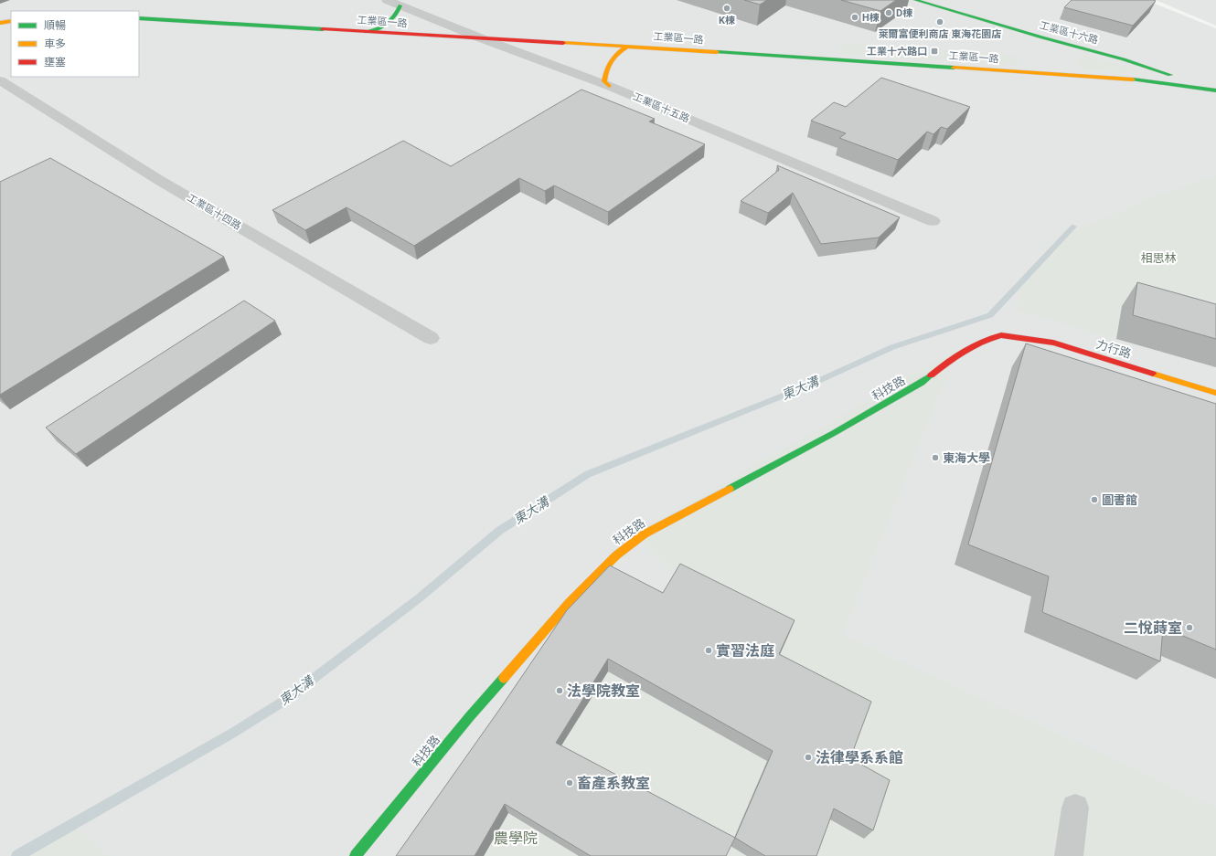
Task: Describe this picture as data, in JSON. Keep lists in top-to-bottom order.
{
  "streets": {
    "street": [
      "工業區一路",
      "工業區十六路",
      "工業區十五路",
      "工業區十四路",
      "力行路",
      "科技路"
    ]
  },
  "crossings": [
    ["工業區一路", "工業區十六路"],
    ["工業區一路", "工業區十五路"],
    ["力行路", "科技路"]
  ],
  "water": ["東大溝"],
  "parks": ["相思林", "農學院"],
  "places": {
    "other": [
      "K棟",
      "D棟",
      "H棟",
      "萊爾富便利商店 東海花園店",
      "東海大學",
      "圖書館",
      "二悅蒔室",
      "實習法庭",
      "法學院教室",
      "法律學系系館",
      "畜產系教室"
    ],
    "transit": ["工業十六路口"]
  },
  "legend": ["順暢", "車多", "壅塞"]
}
